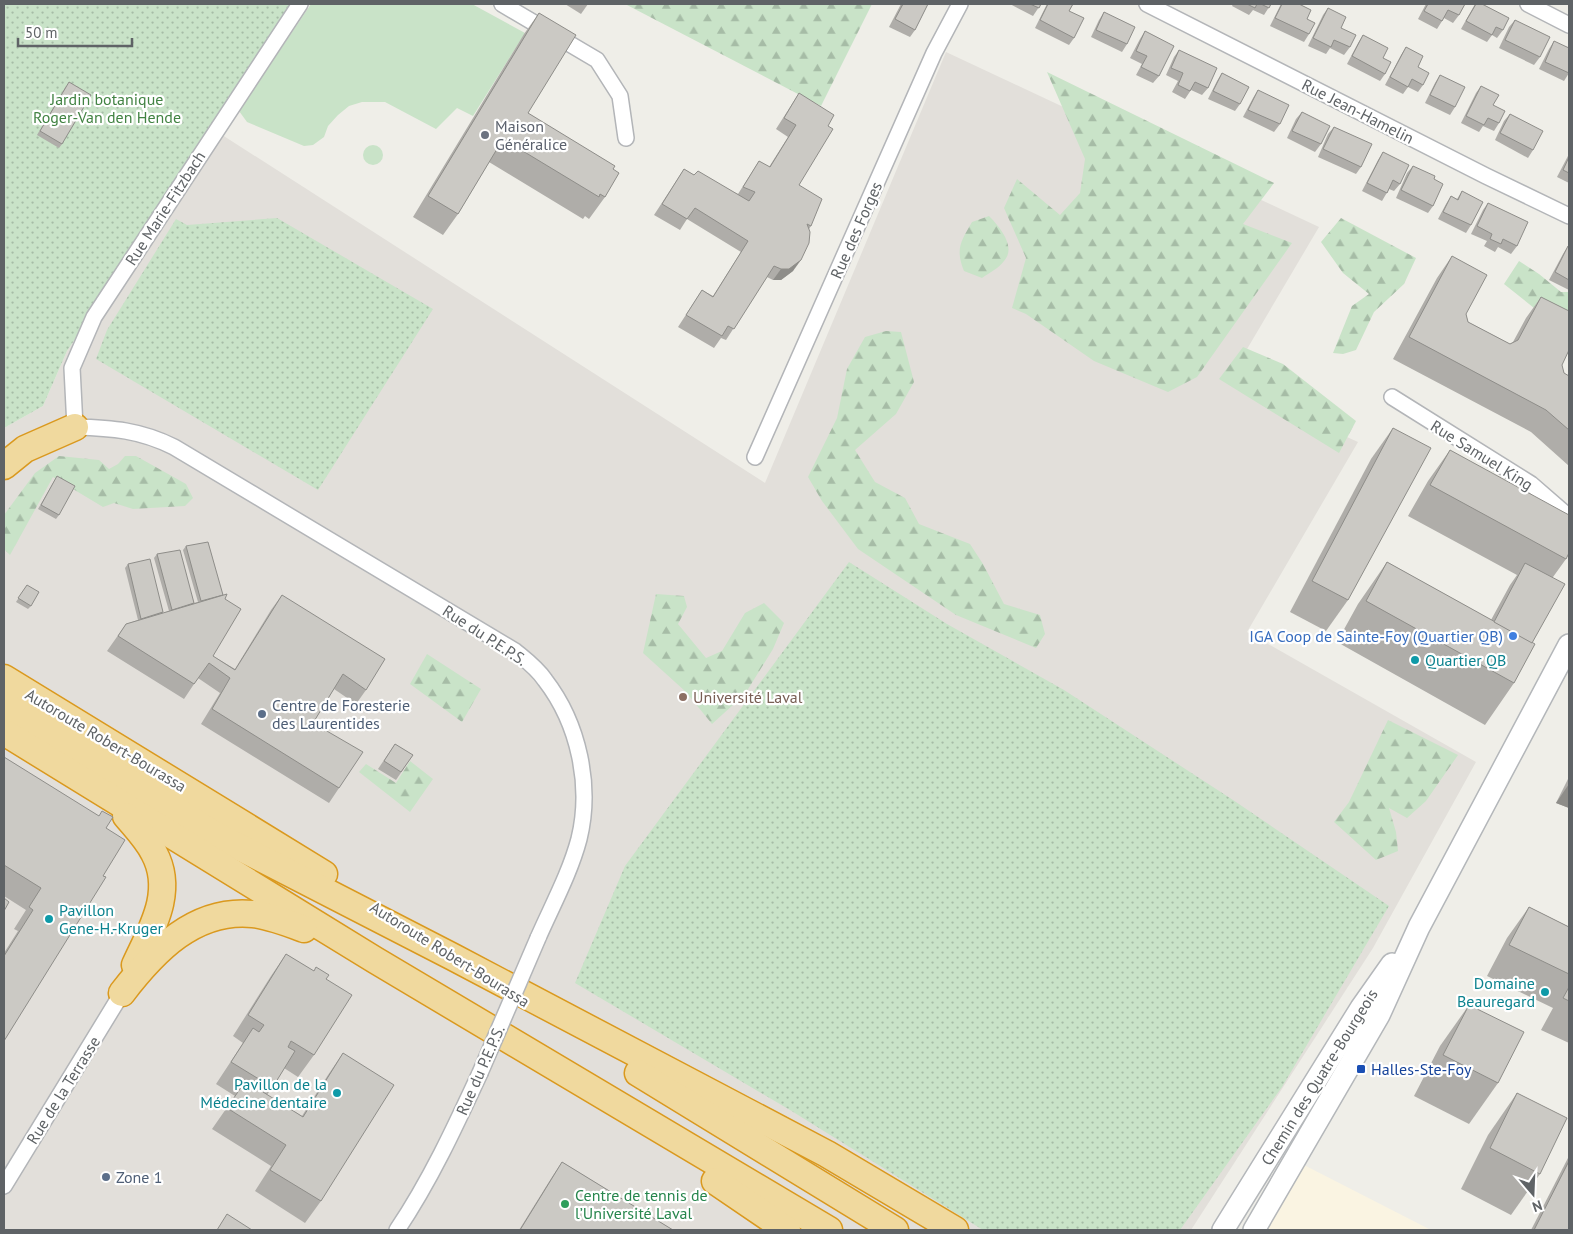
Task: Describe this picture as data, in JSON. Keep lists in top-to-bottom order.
{
  "streets": {
    "highway": ["Autoroute Robert-Bourassa"],
    "main road": ["Chemin des Quatre-Bourgeois"],
    "street": [
      "Rue Jean-Hamelin",
      "Rue Marie-Fitzbach",
      "Rue des Forges",
      "Rue Samuel King",
      "Rue du P.E.P.S.",
      "Rue de la Terrasse"
    ]
  },
  "crossings": [
    ["Rue Marie-Fitzbach", "Rue du P.E.P.S."]
  ],
  "parks": ["Jardin botanique Roger-Van den Hende"],
  "places": {
    "other": [
      "Maison Généralice",
      "IGA Coop de Sainte-Foy (Quartier QB)",
      "Quartier QB",
      "Université Laval",
      "Centre de Foresterie des Laurentides",
      "Pavillon Gene-H.-Kruger",
      "Domaine Beauregard",
      "Pavillon de la Médecine dentaire",
      "Zone 1",
      "Centre de tennis de l’Université Laval"
    ],
    "transit": ["Halles-Ste-Foy"]
  },
  "scale_bar": "50 m",
  "north": "bottom"
}
